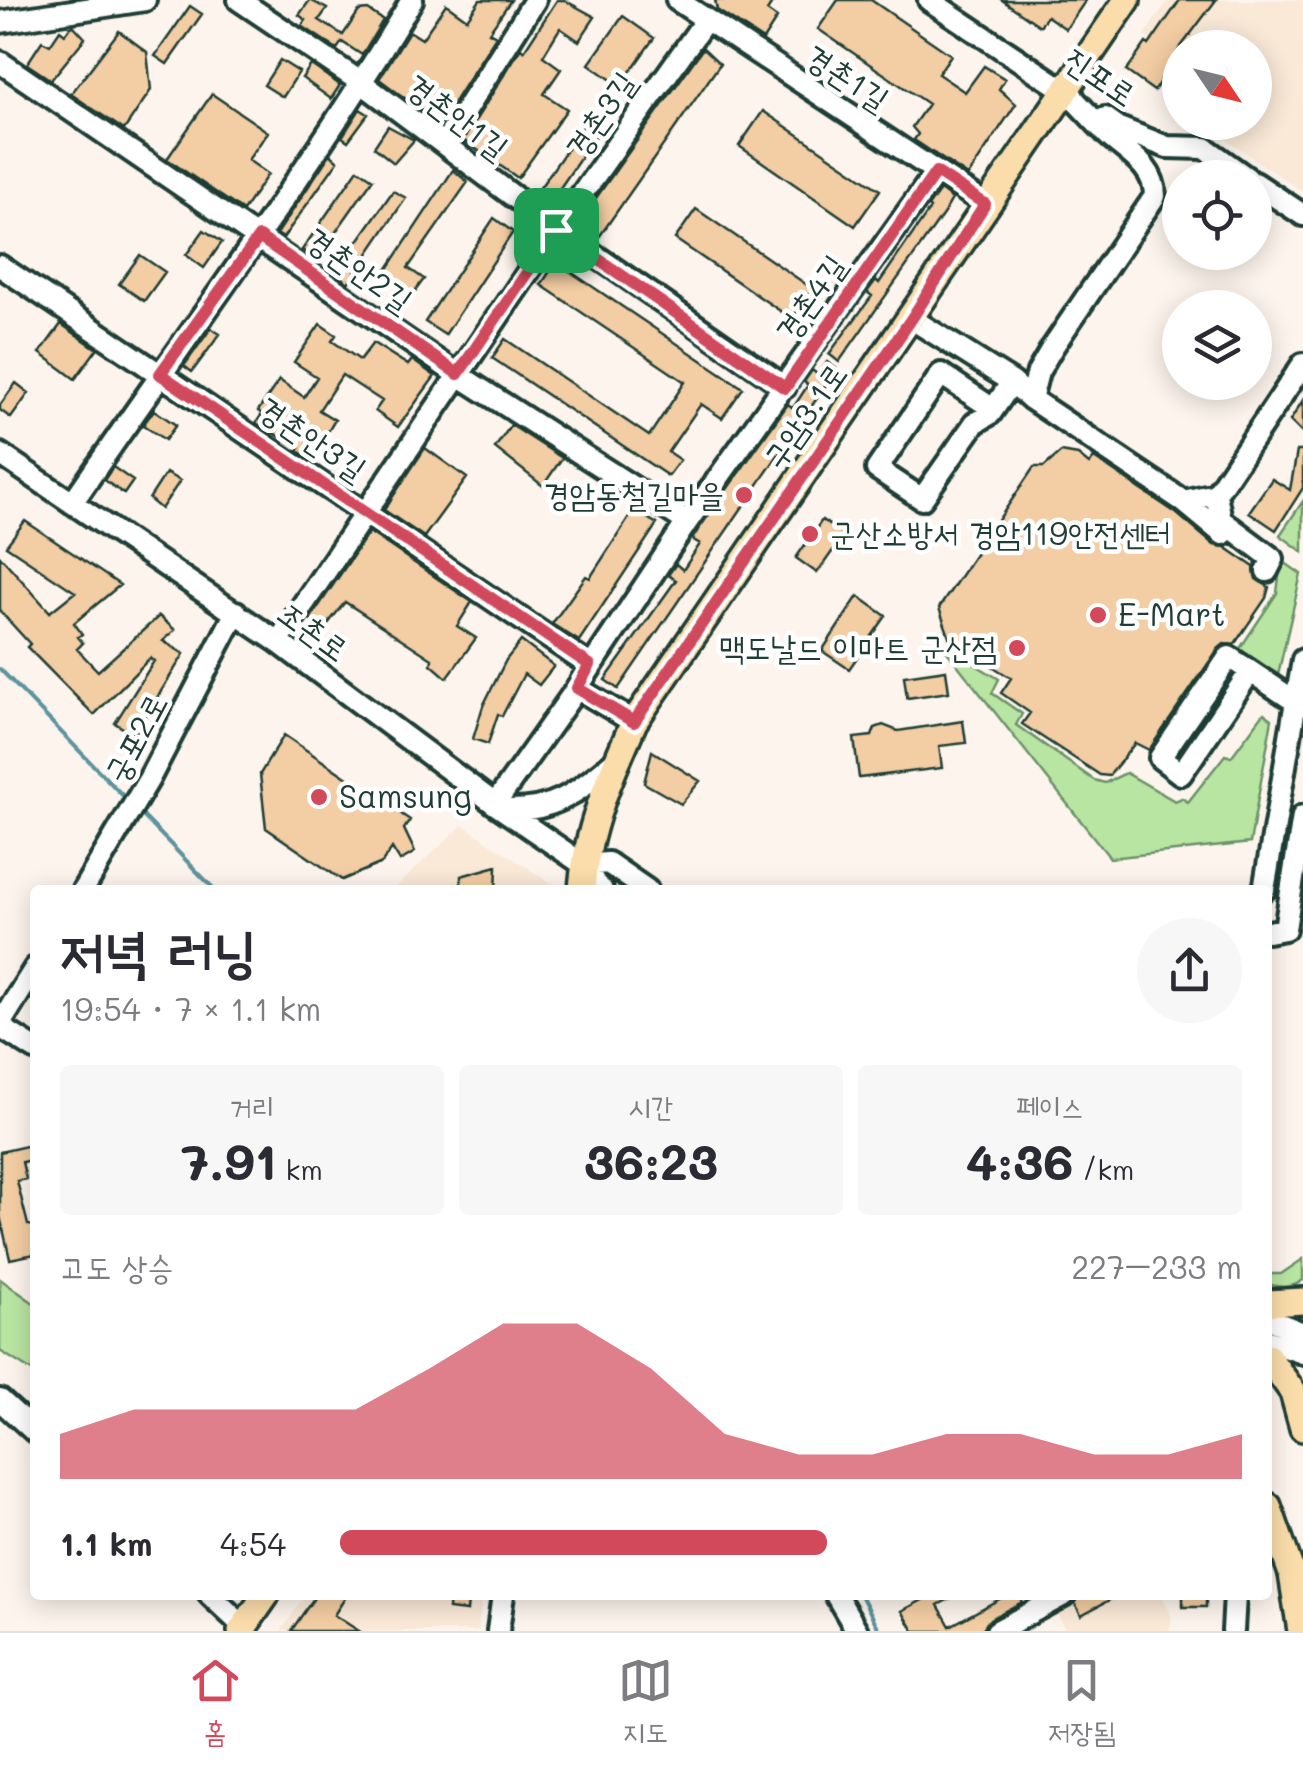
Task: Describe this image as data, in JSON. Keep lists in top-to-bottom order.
{
  "streets": {
    "main road": ["구암3.1로"],
    "street": [
      "진포로",
      "경촌1길",
      "경촌3길",
      "경촌안1길",
      "경촌안2길",
      "경촌4길",
      "경촌안3길",
      "조촌로",
      "궁포2로"
    ]
  },
  "crossings": [
    ["진포로", "구암3.1로"],
    ["경촌1길", "경촌3길"],
    ["경촌1길", "경촌4길"],
    ["경촌1길", "구암3.1로"],
    ["경촌3길", "경촌안1길"],
    ["경촌3길", "경촌안2길"],
    ["경촌3길", "경촌안3길"],
    ["경촌3길", "조촌로"],
    ["경촌안1길", "경촌4길"],
    ["경촌안2길", "경촌4길"],
    ["경촌4길", "경촌안3길"],
    ["경촌4길", "조촌로"],
    ["구암3.1로", "조촌로"],
    ["조촌로", "궁포2로"]
  ],
  "places": [
    "경암동철길마을",
    "군산소방서 경암119안전센터",
    "E-Mart",
    "맥도날드 이마트 군산점",
    "Samsung"
  ],
  "north": "bottom right",
  "page": {
    "heading": ["저녁 러닝", "19:54 · 7 × 1.1 km"],
    "stats": [
      ["거리", "7.91 km"],
      ["시간", "36:23"],
      ["페이스", "4:36 /km"]
    ],
    "chart": ["고도 상승", "227–233 m"],
    "list": [
      {
        "name": "1.1 km",
        "note": "4:54"
      }
    ],
    "tabs": ["홈", "지도", "저장됨"]
  }
}
